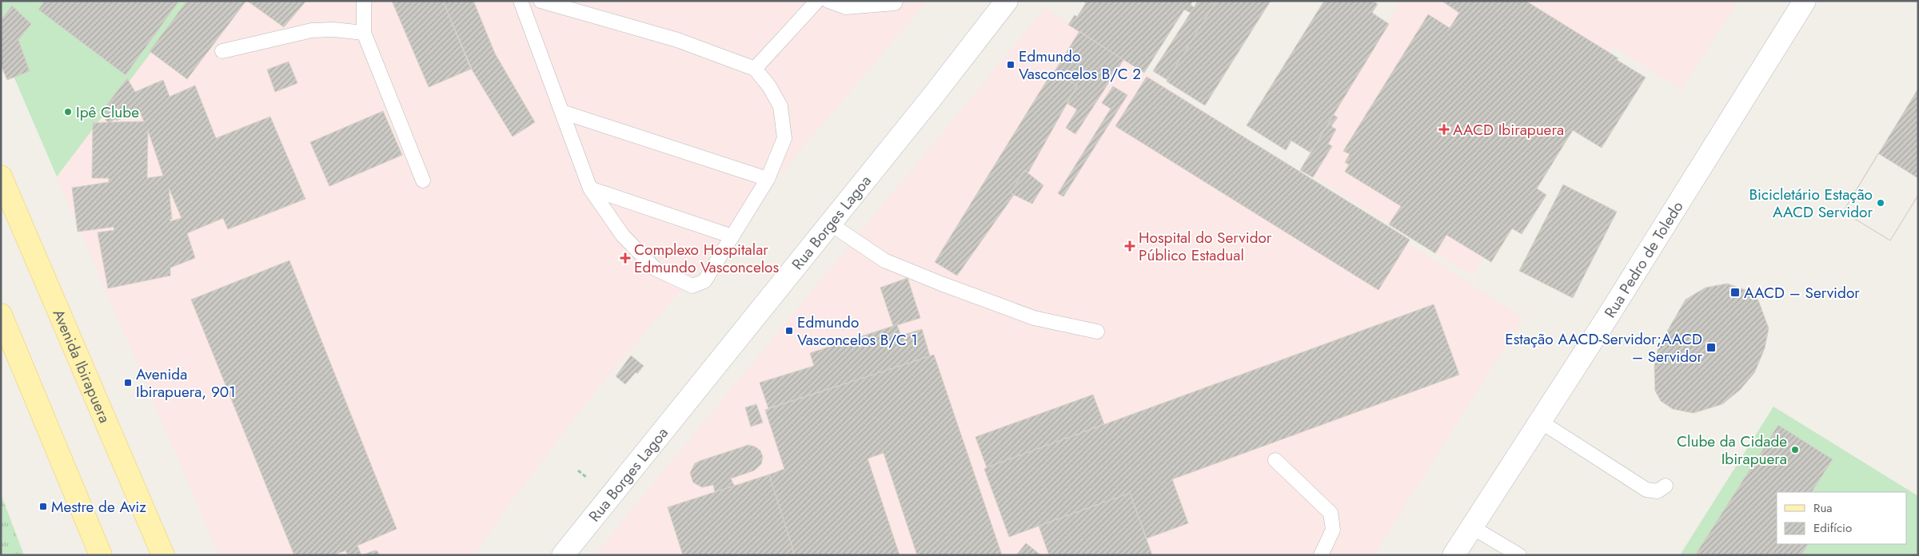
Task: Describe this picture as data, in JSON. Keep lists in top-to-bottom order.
{
  "streets": {
    "main road": ["Avenida Ibirapuera"],
    "street": ["Rua Borges Lagoa", "Rua Pedro de Toledo"]
  },
  "places": {
    "transit": [
      "Edmundo Vasconcelos B/C 2",
      "AACD – Servidor",
      "Edmundo Vasconcelos B/C 1",
      "Estação AACD-Servidor;AACD – Servidor",
      "Avenida Ibirapuera, 901",
      "Mestre de Aviz"
    ],
    "other": ["Ipê Clube", "Bicicletário Estação AACD Servidor", "Clube da Cidade Ibirapuera"],
    "health": ["AACD Ibirapuera", "Hospital do Servidor Público Estadual", "Complexo Hospitalar Edmundo Vasconcelos"]
  },
  "legend": ["Rua", "Edifício"]
}
